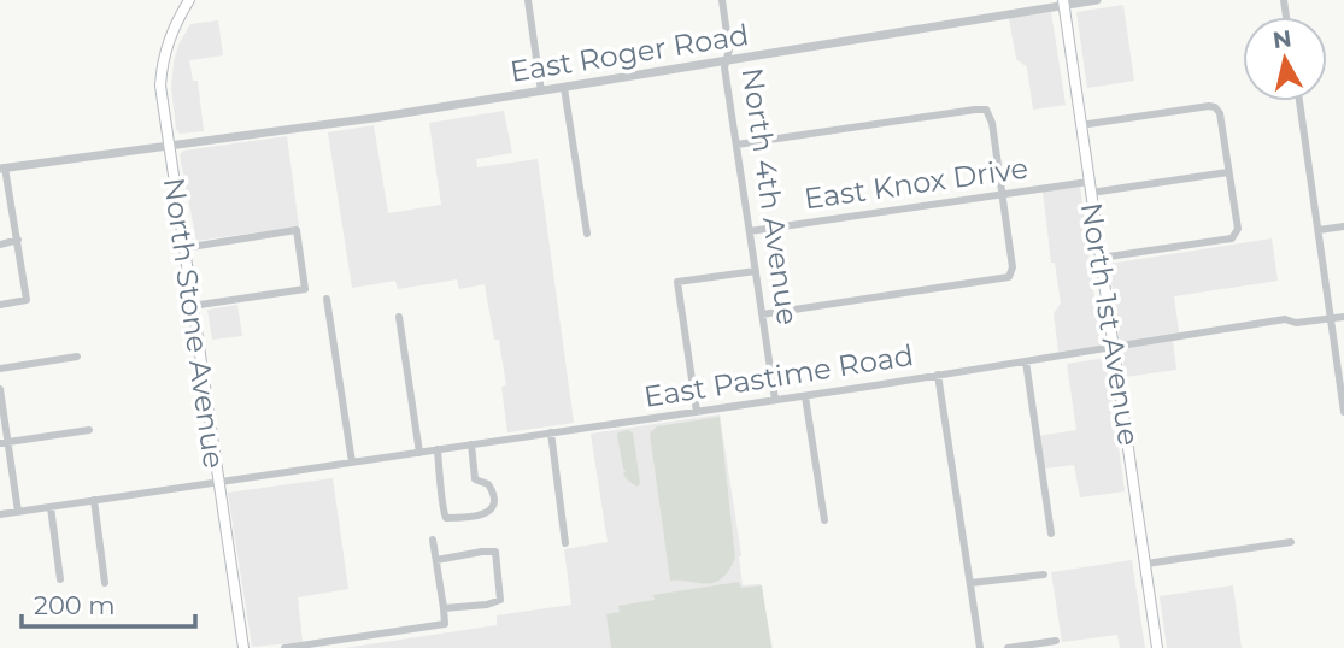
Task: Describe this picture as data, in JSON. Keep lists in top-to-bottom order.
{
  "streets": {
    "main road": ["North Stone Avenue", "North 1st Avenue"],
    "street": [
      "East Roger Road",
      "East Knox Drive",
      "North 4th Avenue",
      "East Pastime Road"
    ]
  },
  "crossings": [
    ["East Roger Road", "North 4th Avenue"],
    ["East Roger Road", "North Stone Avenue"],
    ["East Roger Road", "North 1st Avenue"],
    ["East Knox Drive", "North 4th Avenue"],
    ["East Knox Drive", "North 1st Avenue"],
    ["North 4th Avenue", "East Pastime Road"],
    ["North Stone Avenue", "East Pastime Road"],
    ["North 1st Avenue", "East Pastime Road"]
  ],
  "scale_bar": "200 m",
  "north": "top"
}
